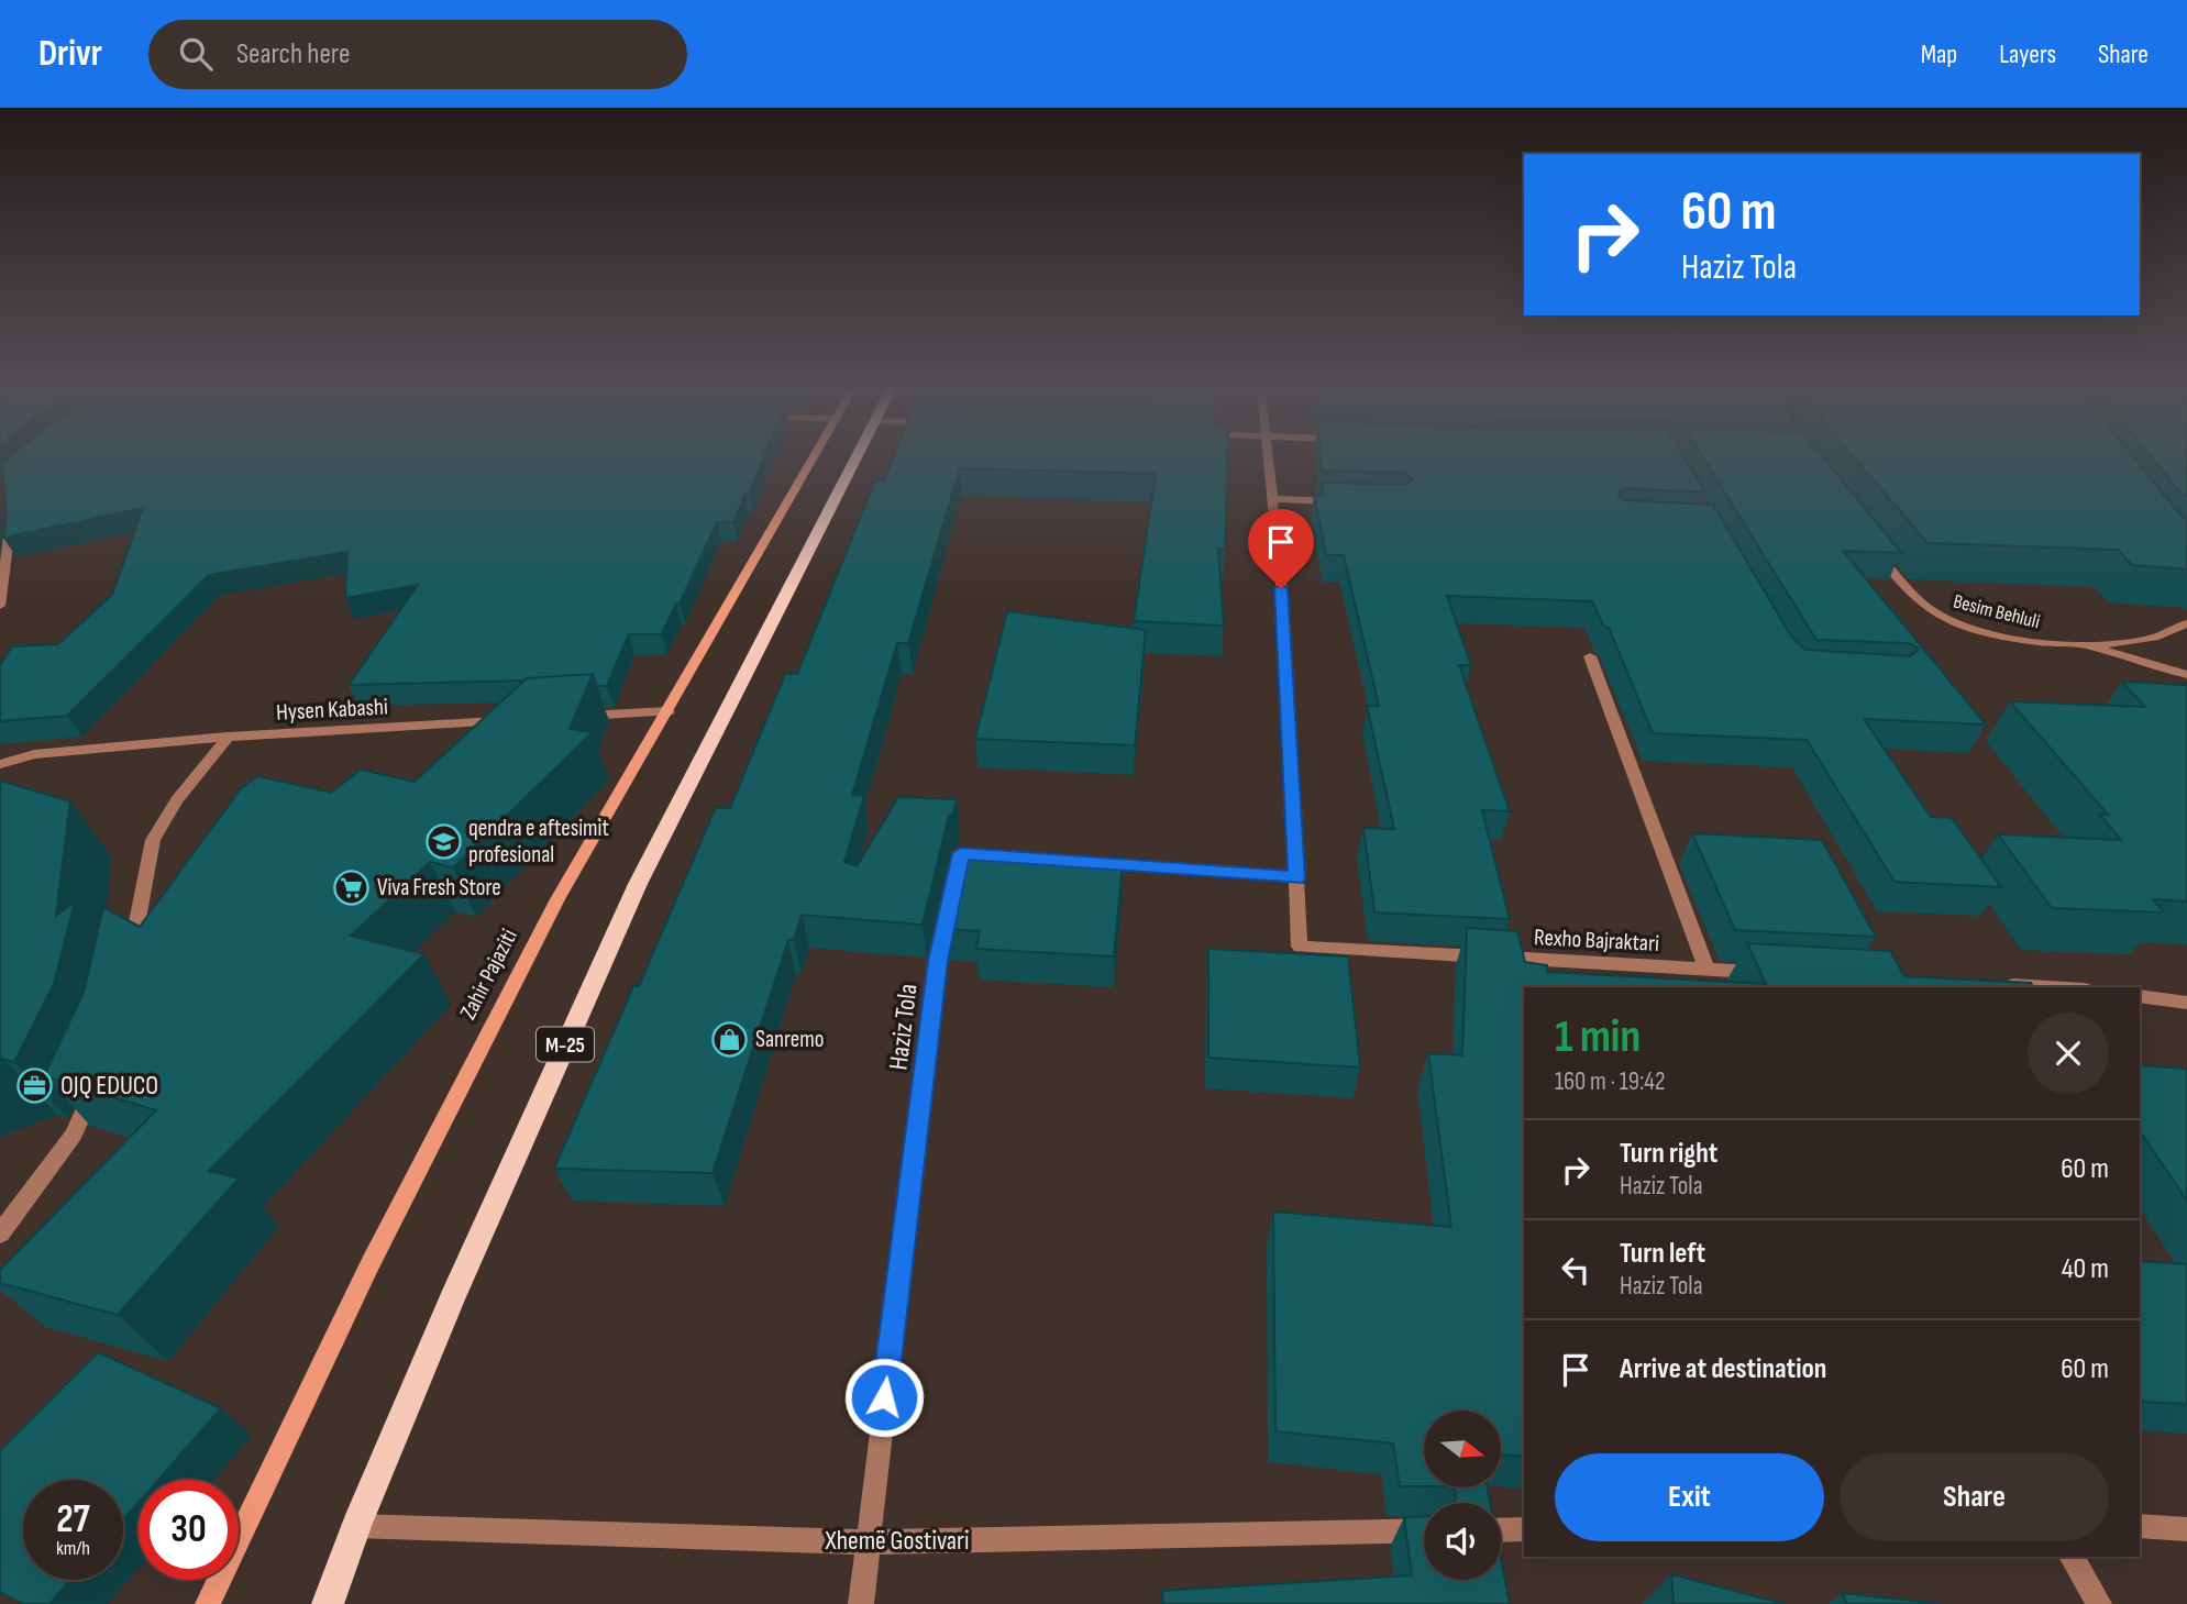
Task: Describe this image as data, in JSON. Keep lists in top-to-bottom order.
{
  "streets": {
    "main road": ["M-25"],
    "street": [
      "Besim Behluli",
      "Hysen Kabashi",
      "Rexho Bajraktari",
      "Zahir Pajaziti",
      "Haziz Tola",
      "Xhemë Gostivari"
    ]
  },
  "crossings": [
    ["Rexho Bajraktari", "Haziz Tola"],
    ["Haziz Tola", "Xhemë Gostivari"],
    ["M-25", "Xhemë Gostivari"]
  ],
  "places": {
    "school or university": ["qendra e aftesimit profesional"],
    "supermarket": ["Viva Fresh Store"],
    "shop": ["Sanremo"],
    "office": ["OJQ EDUCO"]
  },
  "north": "right",
  "page": {
    "header": "Drivr",
    "search": "Search here",
    "nav": ["Map", "Layers", "Share"],
    "turn": ["60 m", "Haziz Tola"],
    "heading": ["1 min", "160 m · 19:42"],
    "list": [
      {
        "name": "Turn right",
        "note": "Haziz Tola",
        "value": "60 m"
      },
      {
        "name": "Turn left",
        "note": "Haziz Tola",
        "value": "40 m"
      },
      {
        "name": "Arrive at destination",
        "value": "60 m"
      }
    ],
    "buttons": ["Exit", "Share"],
    "speed": "27 km/h",
    "limit": "30"
  }
}
